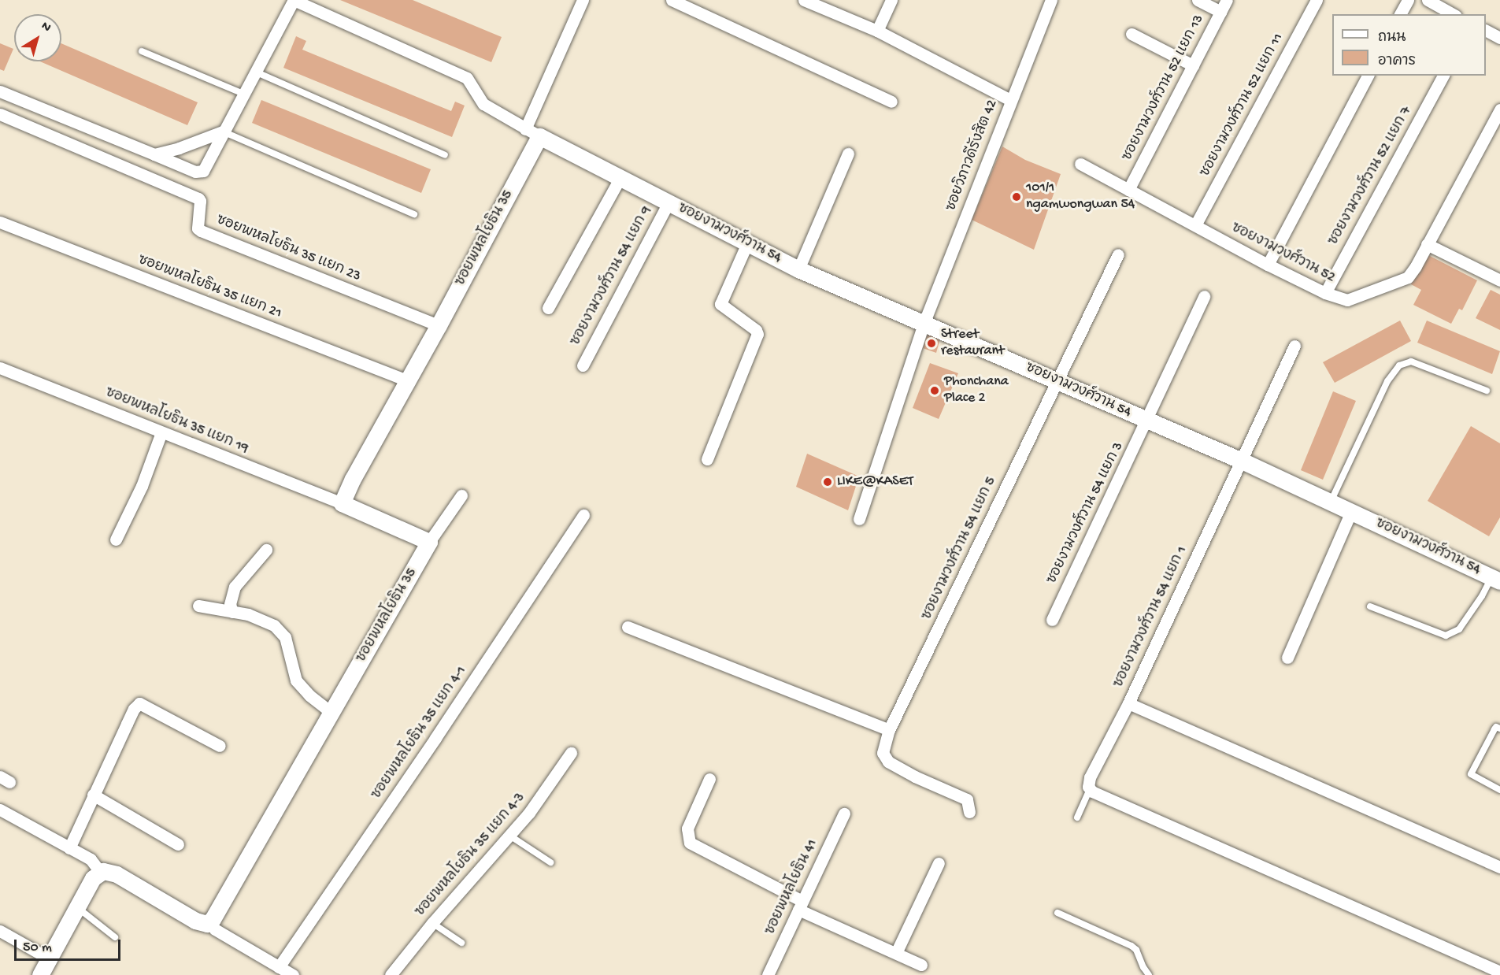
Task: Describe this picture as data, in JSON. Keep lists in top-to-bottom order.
{
  "streets": {
    "street": [
      "ซอยงามวงศ์วาน 52 แยก 13",
      "ซอยงามวงศ์วาน 52 แยก 11",
      "ซอยวิภาวดีรังสิต 42",
      "ซอยงามวงศ์วาน 52 แยก 7",
      "ซอยงามวงศ์วาน 54",
      "ซอยพหลโยธิน 35",
      "ซอยพหลโยธิน 35 แยก 23",
      "ซอยงามวงศ์วาน 52",
      "ซอยงามวงศ์วาน 54 แยก 9",
      "ซอยพหลโยธิน 35 แยก 21",
      "ซอยพหลโยธิน 35 แยก 19",
      "ซอยงามวงศ์วาน 54 แยก 3",
      "ซอยงามวงศ์วาน 54 แยก 5",
      "ซอยงามวงศ์วาน 54 แยก 1",
      "ซอยพหลโยธิน 35 แยก 4-1",
      "ซอยพหลโยธิน 35 แยก 4-3",
      "ซอยพหลโยธิน 41"
    ]
  },
  "crossings": [
    ["ซอยงามวงศ์วาน 52 แยก 13", "ซอยงามวงศ์วาน 52"],
    ["ซอยงามวงศ์วาน 52 แยก 11", "ซอยงามวงศ์วาน 52"],
    ["ซอยวิภาวดีรังสิต 42", "ซอยงามวงศ์วาน 54"],
    ["ซอยงามวงศ์วาน 52 แยก 7", "ซอยงามวงศ์วาน 52"],
    ["ซอยงามวงศ์วาน 54", "ซอยพหลโยธิน 35"],
    ["ซอยงามวงศ์วาน 54", "ซอยงามวงศ์วาน 54 แยก 9"],
    ["ซอยงามวงศ์วาน 54", "ซอยงามวงศ์วาน 54 แยก 3"],
    ["ซอยงามวงศ์วาน 54", "ซอยงามวงศ์วาน 54 แยก 5"],
    ["ซอยงามวงศ์วาน 54", "ซอยงามวงศ์วาน 54 แยก 1"],
    ["ซอยพหลโยธิน 35", "ซอยพหลโยธิน 35 แยก 23"],
    ["ซอยพหลโยธิน 35", "ซอยพหลโยธิน 35 แยก 21"],
    ["ซอยพหลโยธิน 35", "ซอยพหลโยธิน 35 แยก 19"]
  ],
  "places": [
    "101/1 ngamwongwan 54",
    "Street restaurant",
    "Phonchana Place 2",
    "LIKE@KASET"
  ],
  "legend": ["ถนน", "อาคาร"],
  "scale_bar": "50 m",
  "north": "top right"
}
